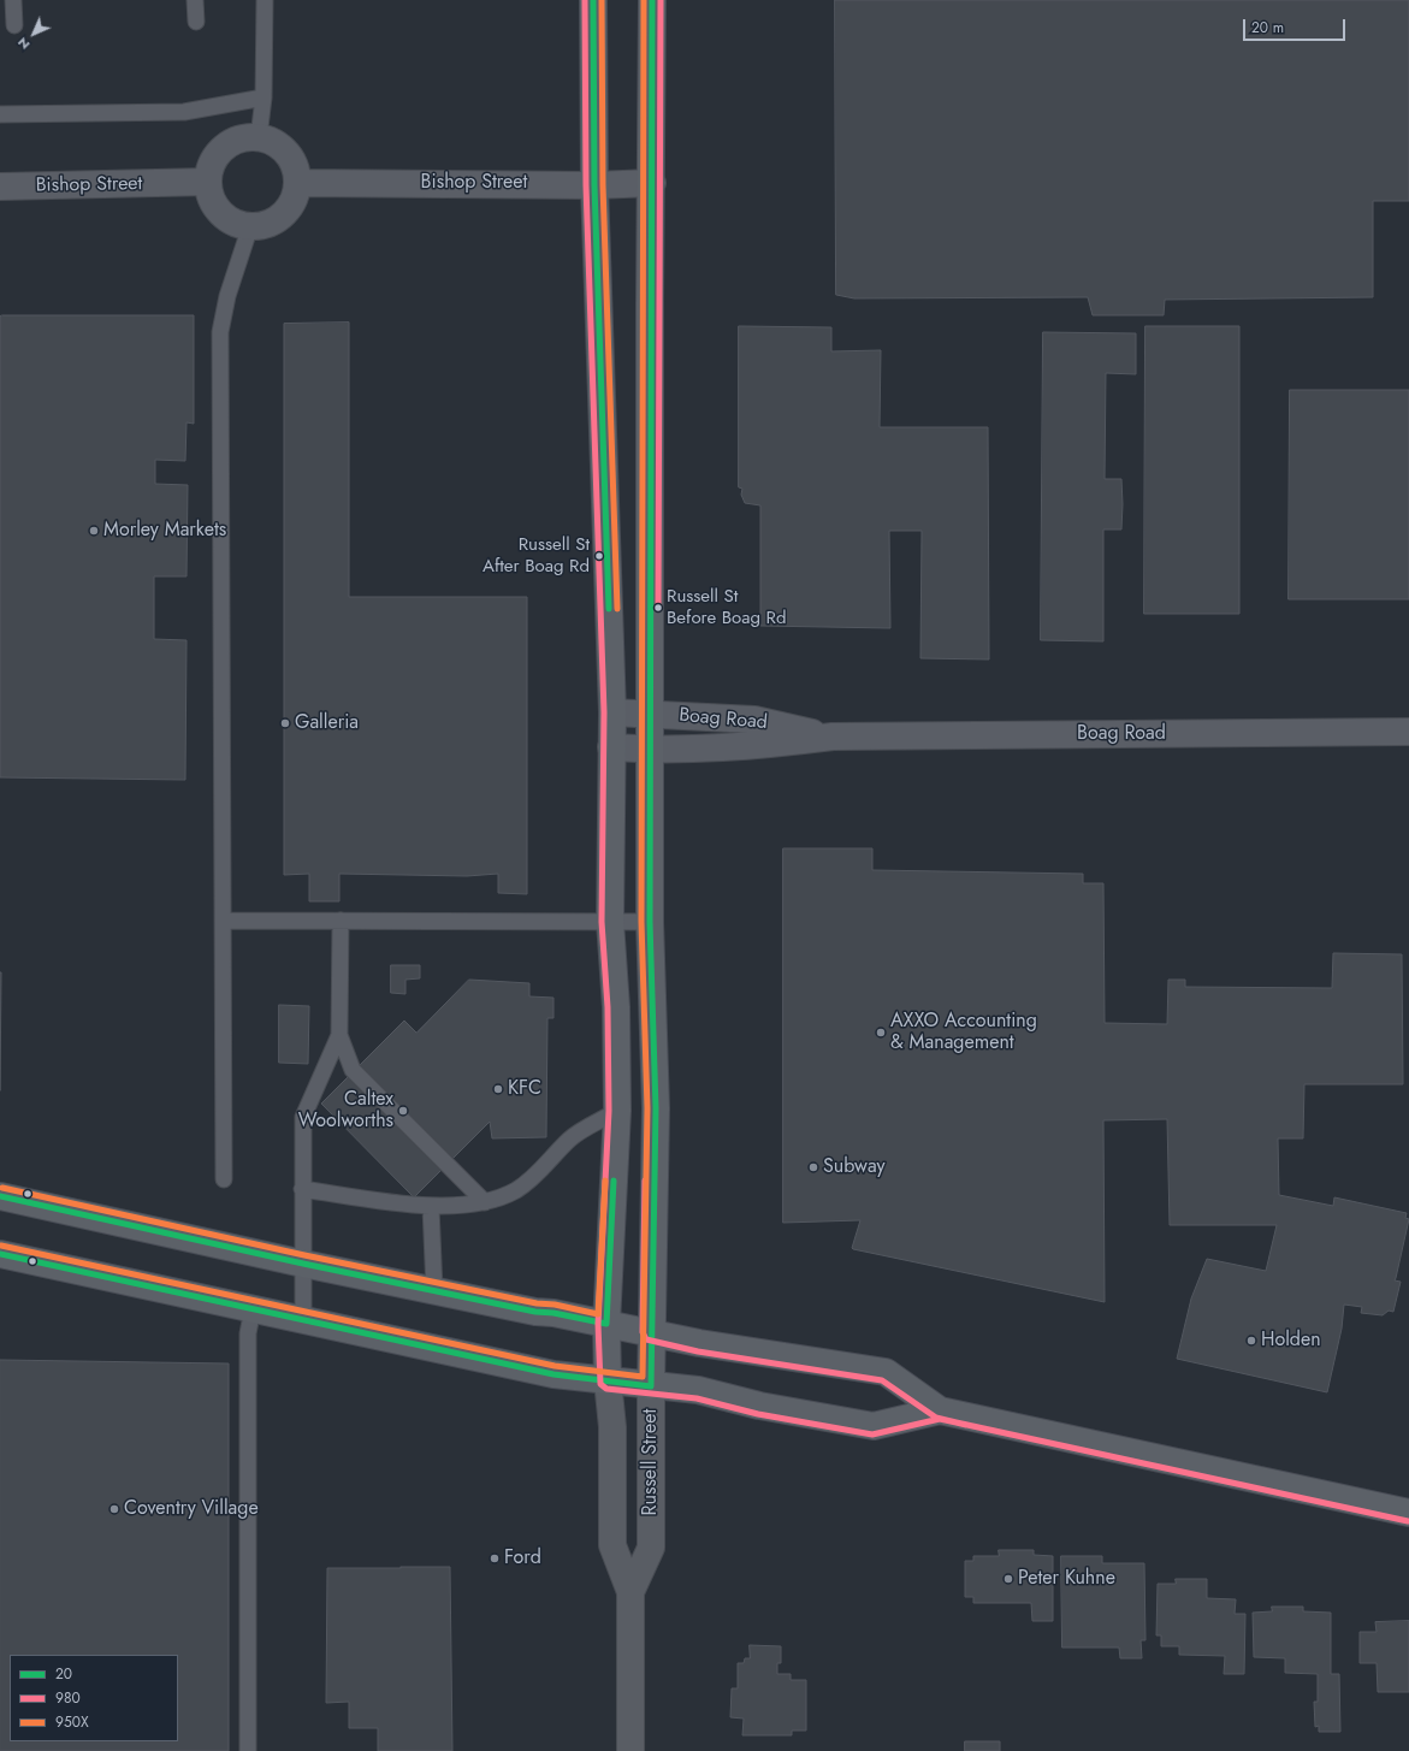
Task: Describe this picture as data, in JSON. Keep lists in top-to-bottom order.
{
  "streets": {
    "main road": ["Russell Street"],
    "street": ["Bishop Street", "Boag Road"]
  },
  "crossings": [
    ["Bishop Street", "Russell Street"],
    ["Boag Road", "Russell Street"]
  ],
  "places": [
    "Morley Markets",
    "Russell St After Boag Rd",
    "Russell St Before Boag Rd",
    "Galleria",
    "AXXO Accounting & Management",
    "KFC",
    "Caltex Woolworths",
    "Subway",
    "Holden",
    "Coventry Village",
    "Ford",
    "Peter Kuhne"
  ],
  "lines": ["transit line 20", "transit line 980", "transit line 950X"],
  "legend": ["20", "980", "950X"],
  "scale_bar": "20 m",
  "north": "bottom left"
}
